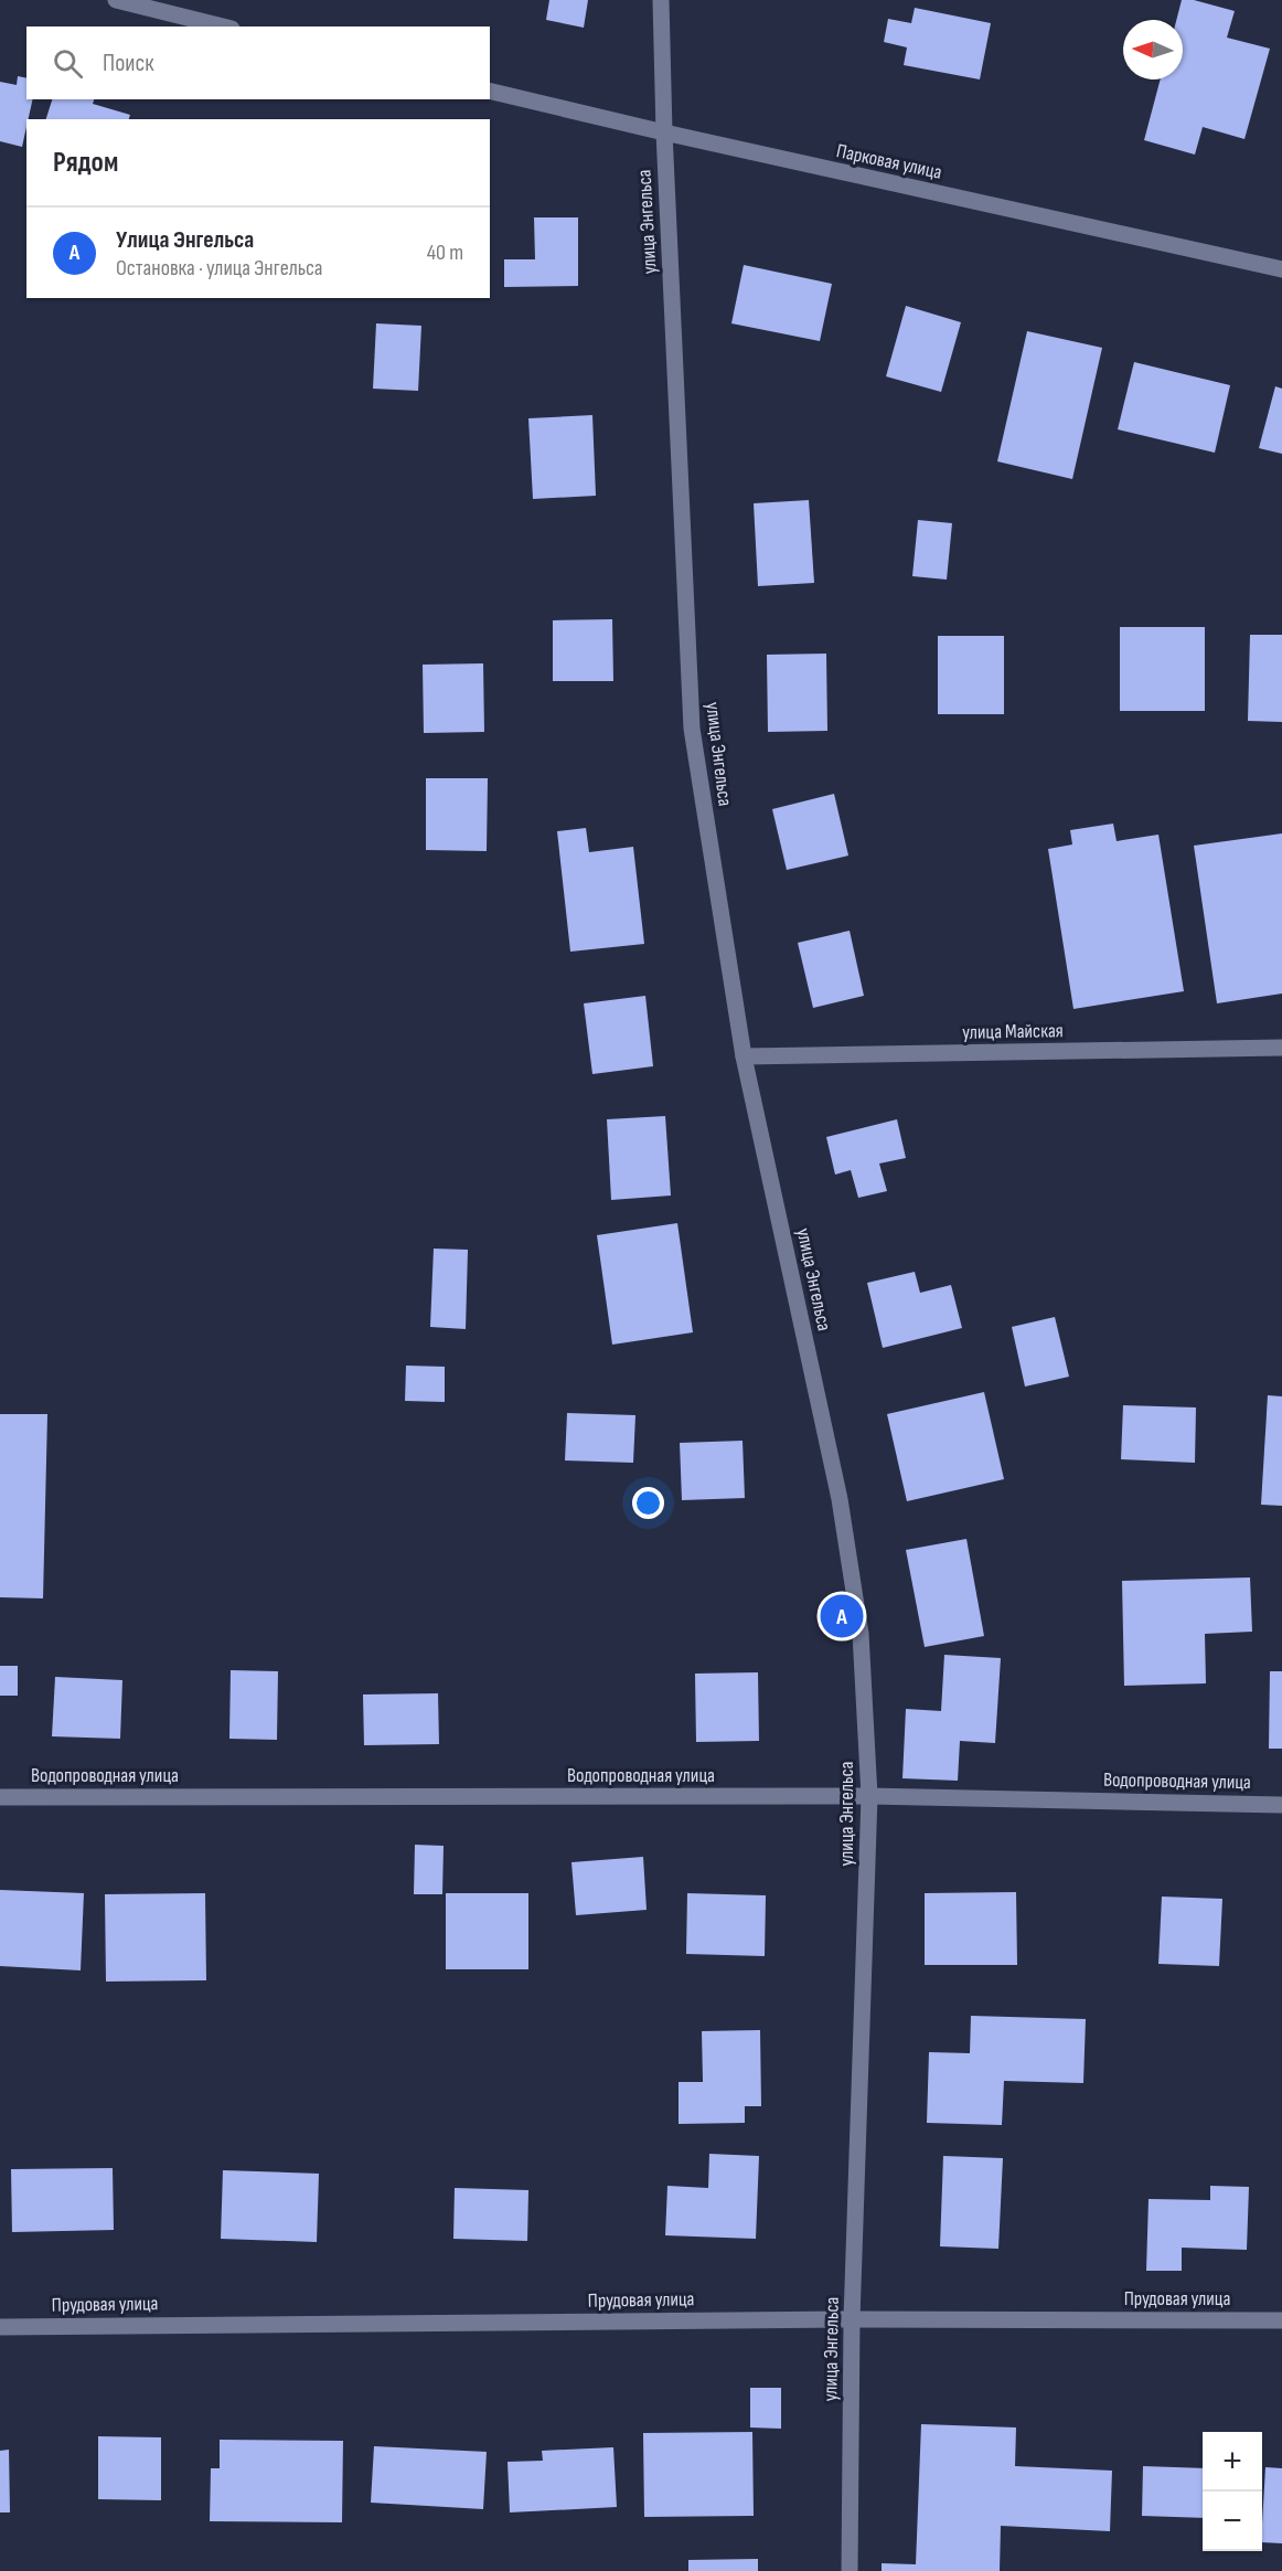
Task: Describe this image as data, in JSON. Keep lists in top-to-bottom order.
{
  "streets": {
    "street": [
      "Парковая улица",
      "улица Энгельса",
      "улица Майская",
      "Водопроводная улица",
      "Прудовая улица"
    ]
  },
  "crossings": [
    ["Парковая улица", "улица Энгельса"],
    ["улица Энгельса", "улица Майская"],
    ["улица Энгельса", "Водопроводная улица"],
    ["улица Энгельса", "Прудовая улица"]
  ],
  "north": "left",
  "page": {
    "search": "Поиск",
    "heading": "Рядом",
    "list": [
      {
        "mark": "A",
        "name": "Улица Энгельса",
        "note": "Остановка · улица Энгельса",
        "value": "40 m"
      }
    ],
    "pins": "A",
    "map_buttons": ["+", "−"]
  }
}
